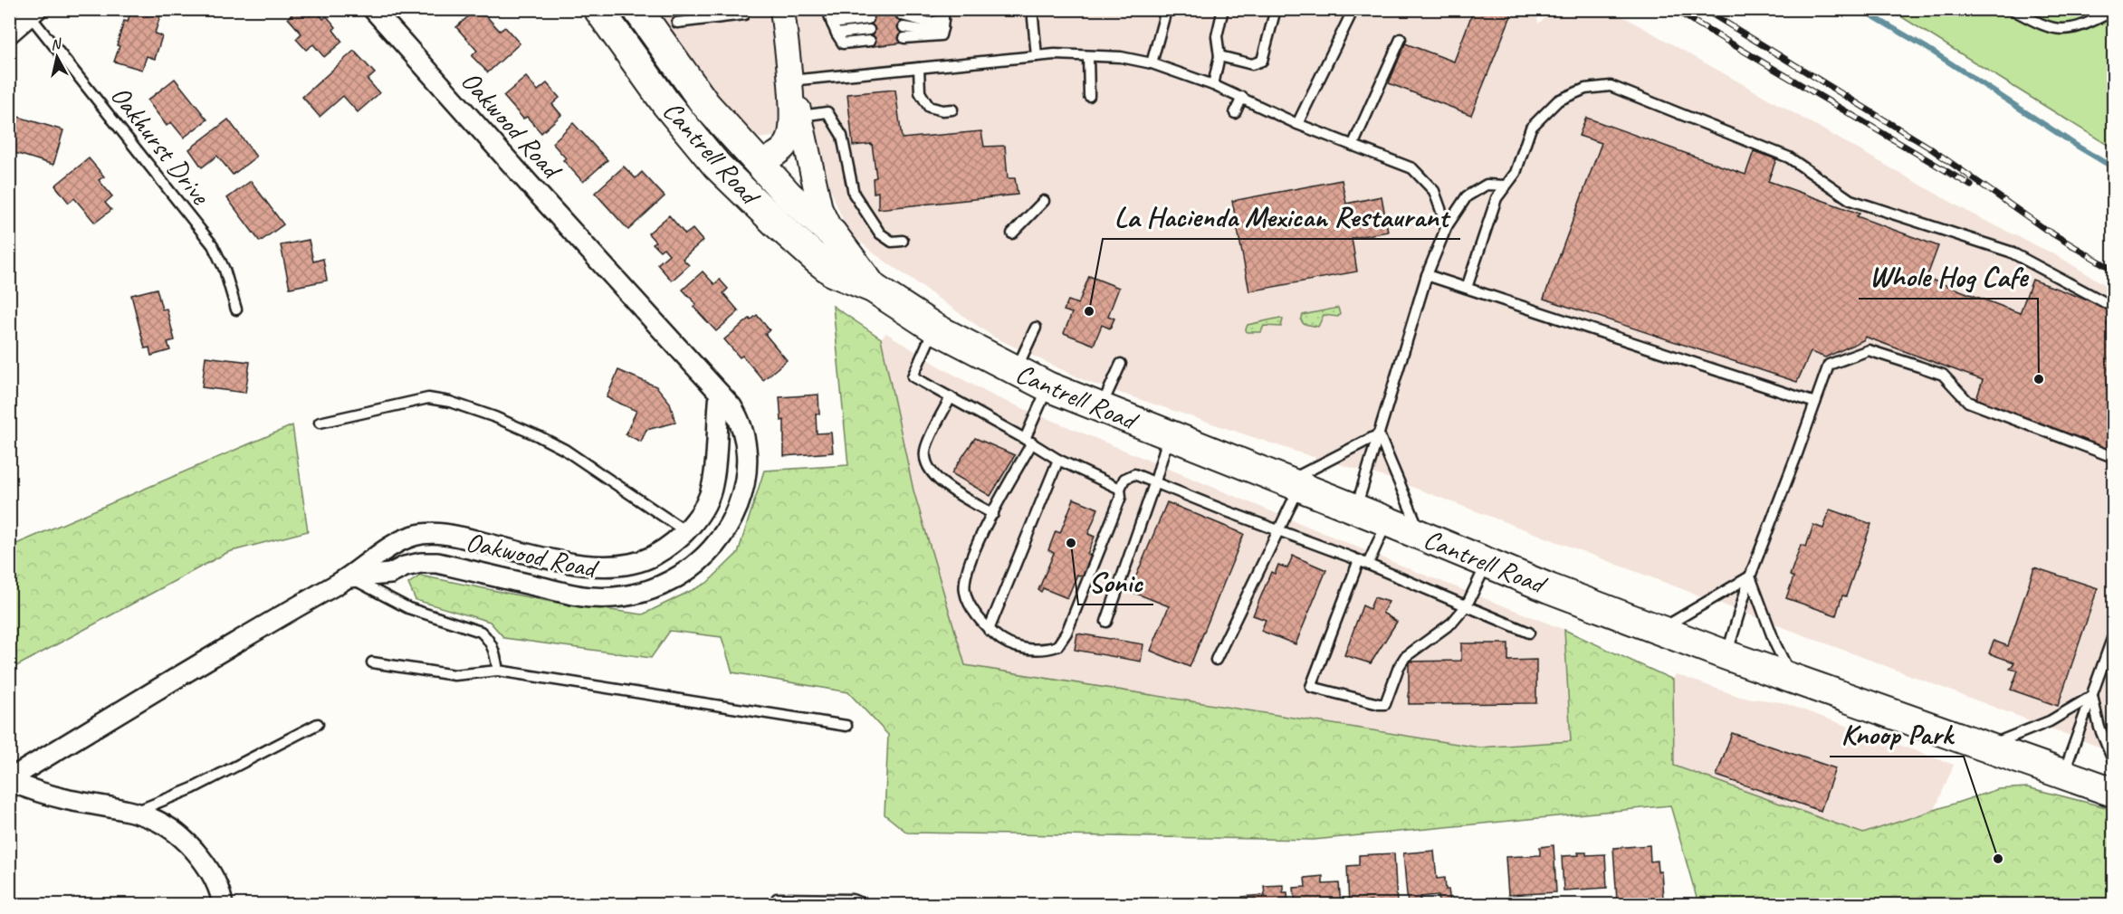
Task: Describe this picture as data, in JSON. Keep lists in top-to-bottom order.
{
  "streets": {
    "main road": ["Cantrell Road"],
    "street": ["Oakwood Road"],
    "lane": ["Oakhurst Drive"]
  },
  "places": [
    "La Hacienda Mexican Restaurant",
    "Whole Hog Cafe",
    "Sonic",
    "Knoop Park"
  ],
  "north": "top"
}
